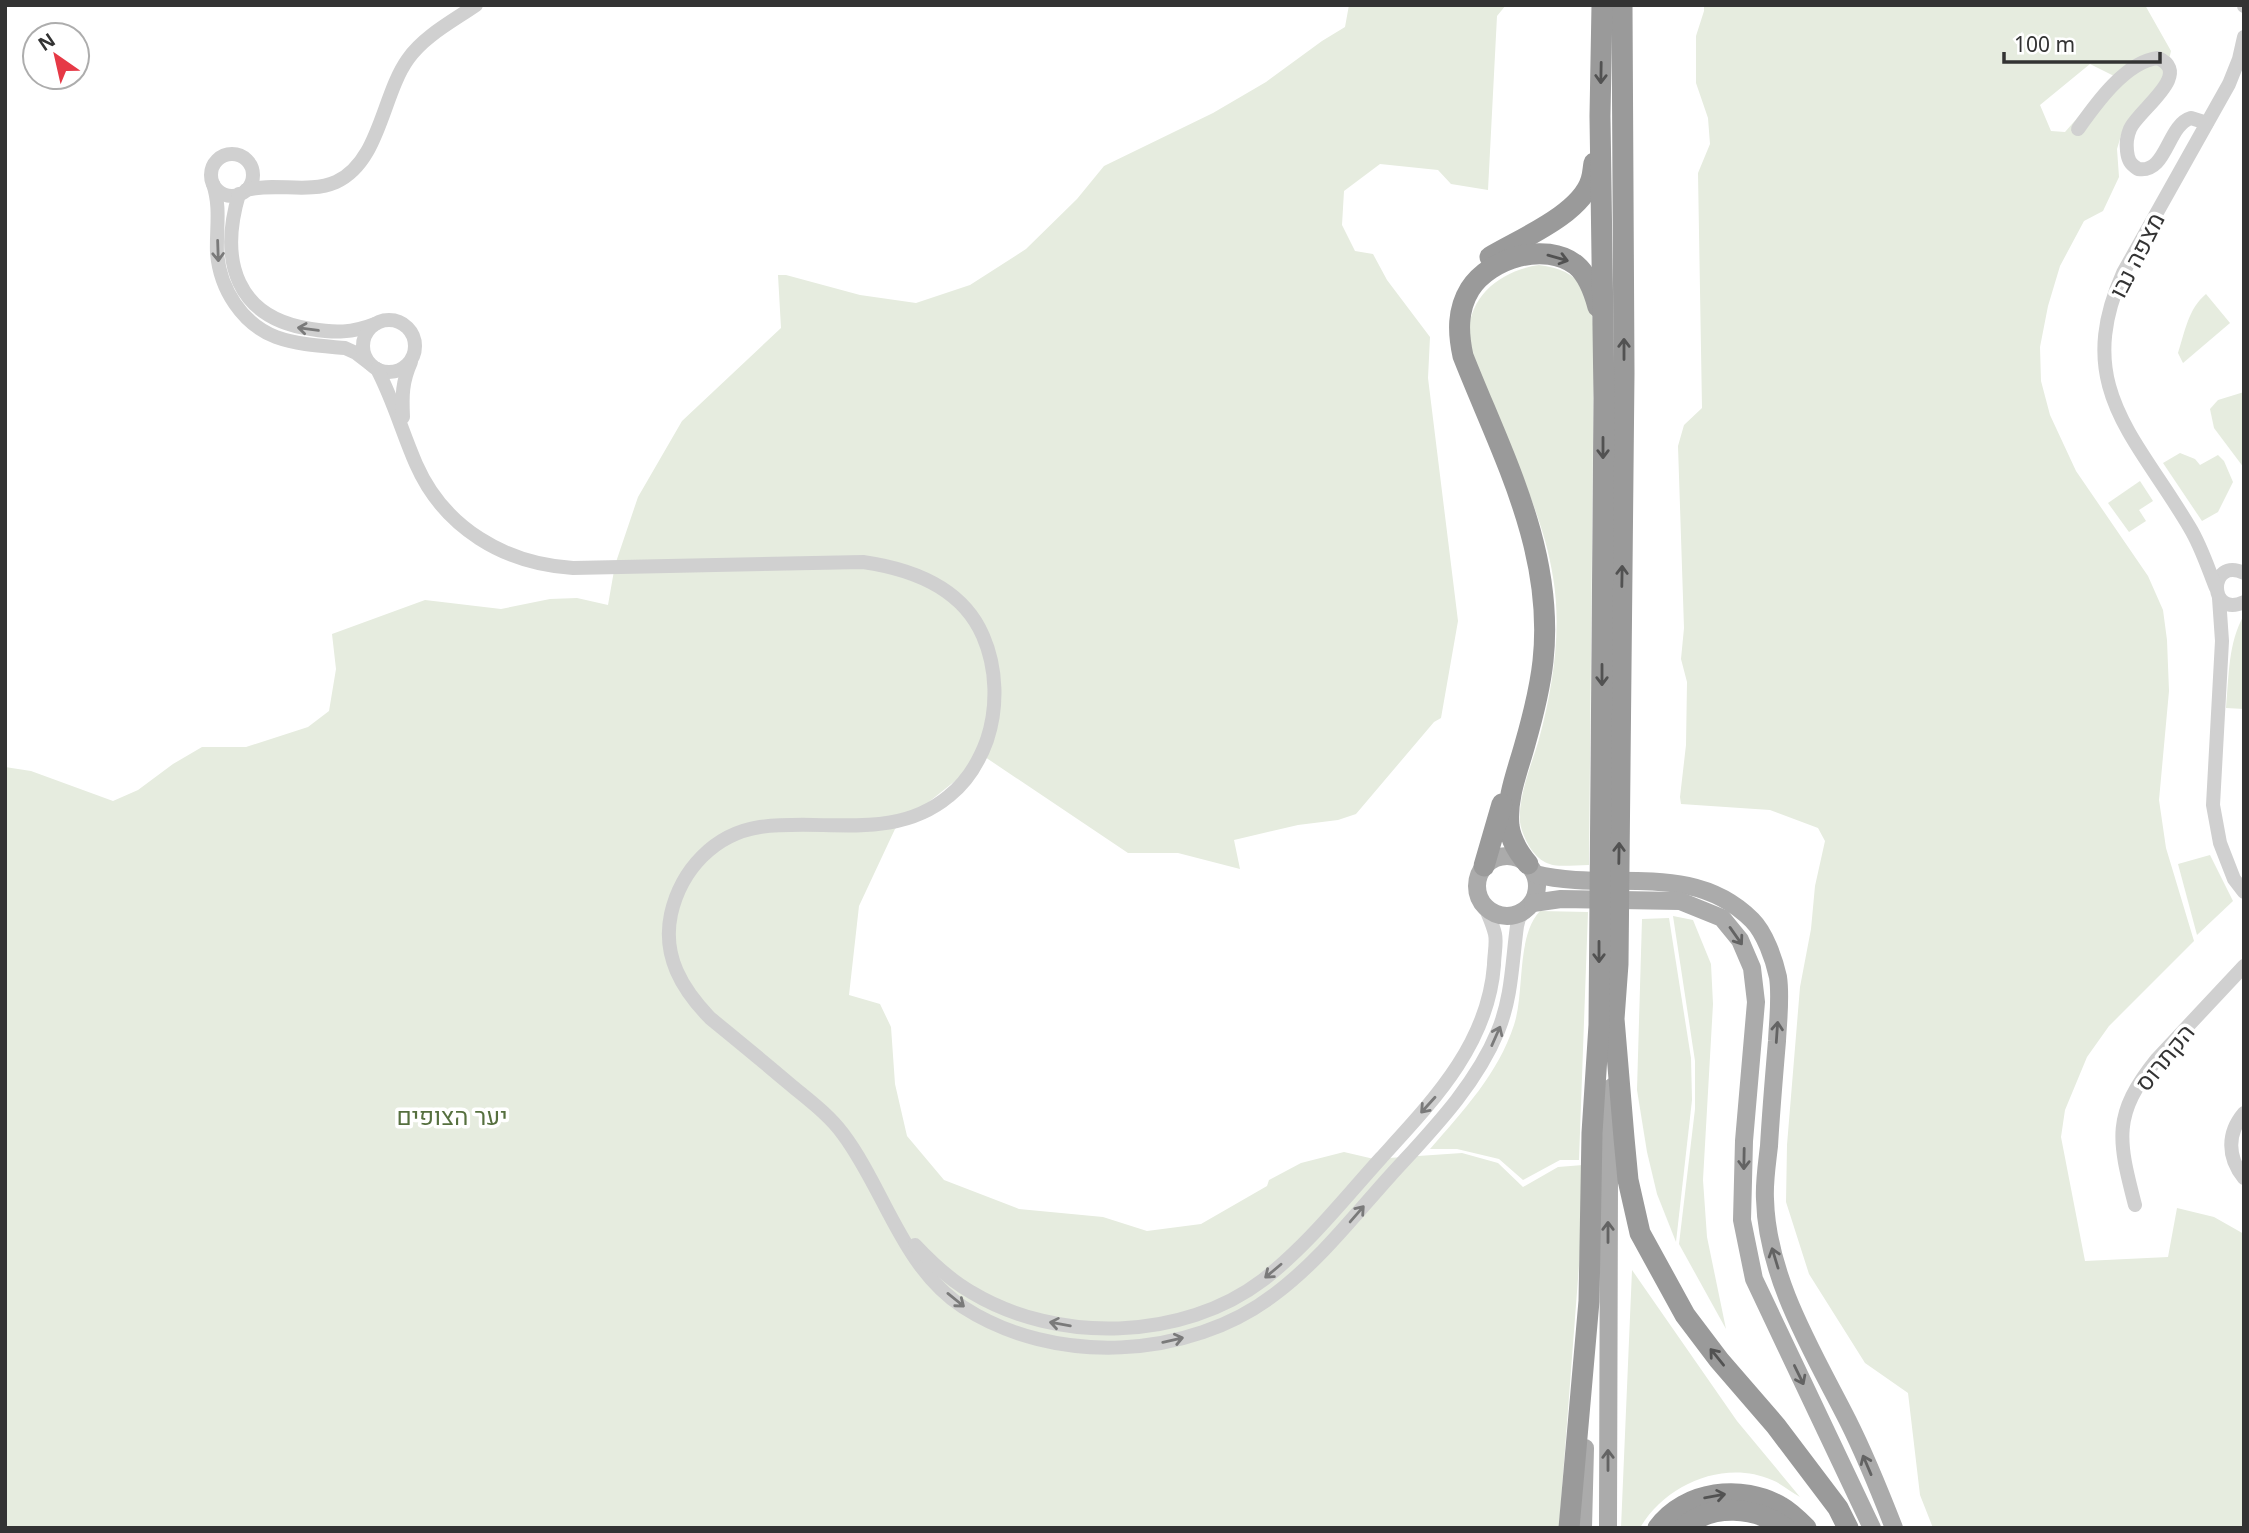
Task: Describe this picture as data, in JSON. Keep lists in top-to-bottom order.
{
  "streets": {
    "street": ["מצפה נבו", "הקתרוס"]
  },
  "parks": ["יער הצופים"],
  "scale_bar": "100 m",
  "north": "top left"
}
